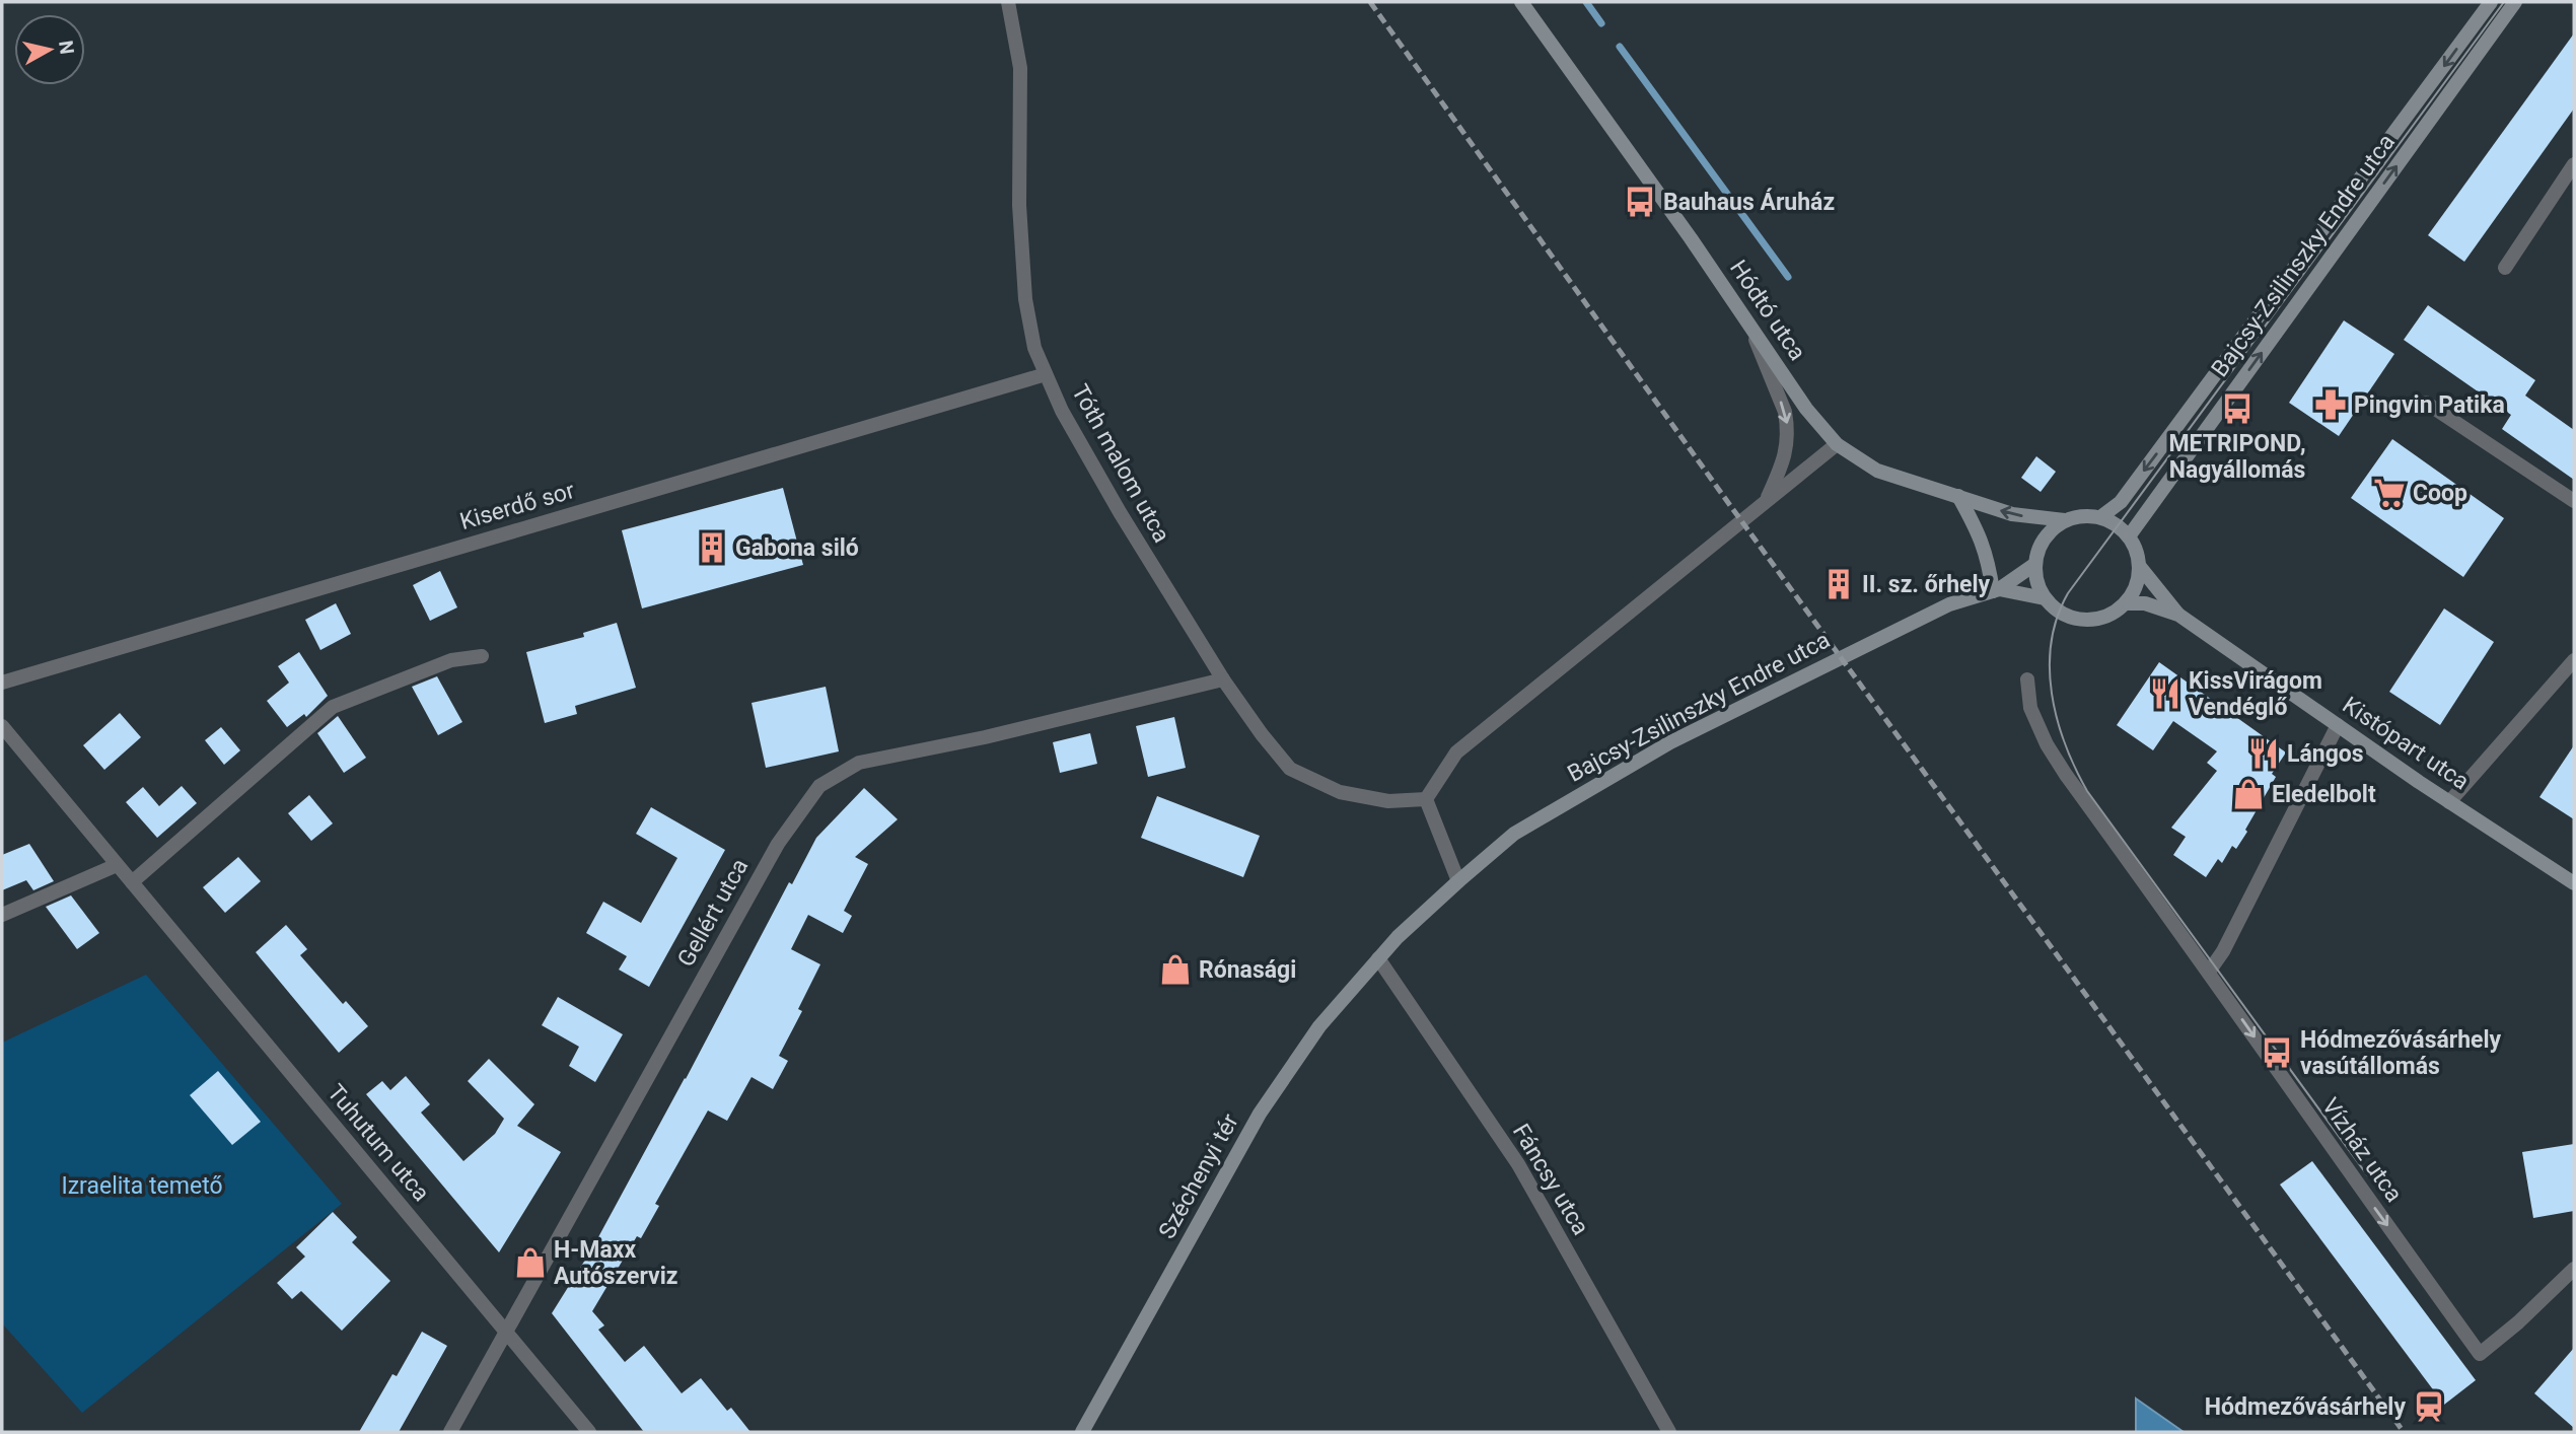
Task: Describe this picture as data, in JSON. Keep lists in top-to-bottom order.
{
  "streets": {
    "street": [
      "Bajcsy-Zsilinszky Endre utca",
      "Hódtó utca",
      "Tóth malom utca",
      "Kiserdő sor",
      "Kistópart utca",
      "Gellért utca",
      "Tuhutum utca",
      "Vízház utca",
      "Széchenyi tér",
      "Fáncsy utca"
    ]
  },
  "crossings": [
    ["Bajcsy-Zsilinszky Endre utca", "Hódtó utca"],
    ["Bajcsy-Zsilinszky Endre utca", "Kistópart utca"],
    ["Bajcsy-Zsilinszky Endre utca", "Széchenyi tér"],
    ["Bajcsy-Zsilinszky Endre utca", "Fáncsy utca"],
    ["Hódtó utca", "Kistópart utca"],
    ["Tóth malom utca", "Kiserdő sor"],
    ["Tóth malom utca", "Gellért utca"],
    ["Gellért utca", "Tuhutum utca"],
    ["Széchenyi tér", "Fáncsy utca"]
  ],
  "parks": ["Izraelita temető"],
  "places": {
    "bus stop": ["Bauhaus Áruház", "METRIPOND, Nagyállomás", "Hódmezővásárhely vasútállomás"],
    "pharmacy": ["Pingvin Patika"],
    "supermarket": ["Coop"],
    "building": ["Gabona siló", "II. sz. őrhely"],
    "restaurant": ["KissVirágom Vendéglő", "Lángos"],
    "shop": ["Eledelbolt", "Rónasági", "H-Maxx Autószerviz"],
    "station": ["Hódmezővásárhely"]
  },
  "north": "right"
}
